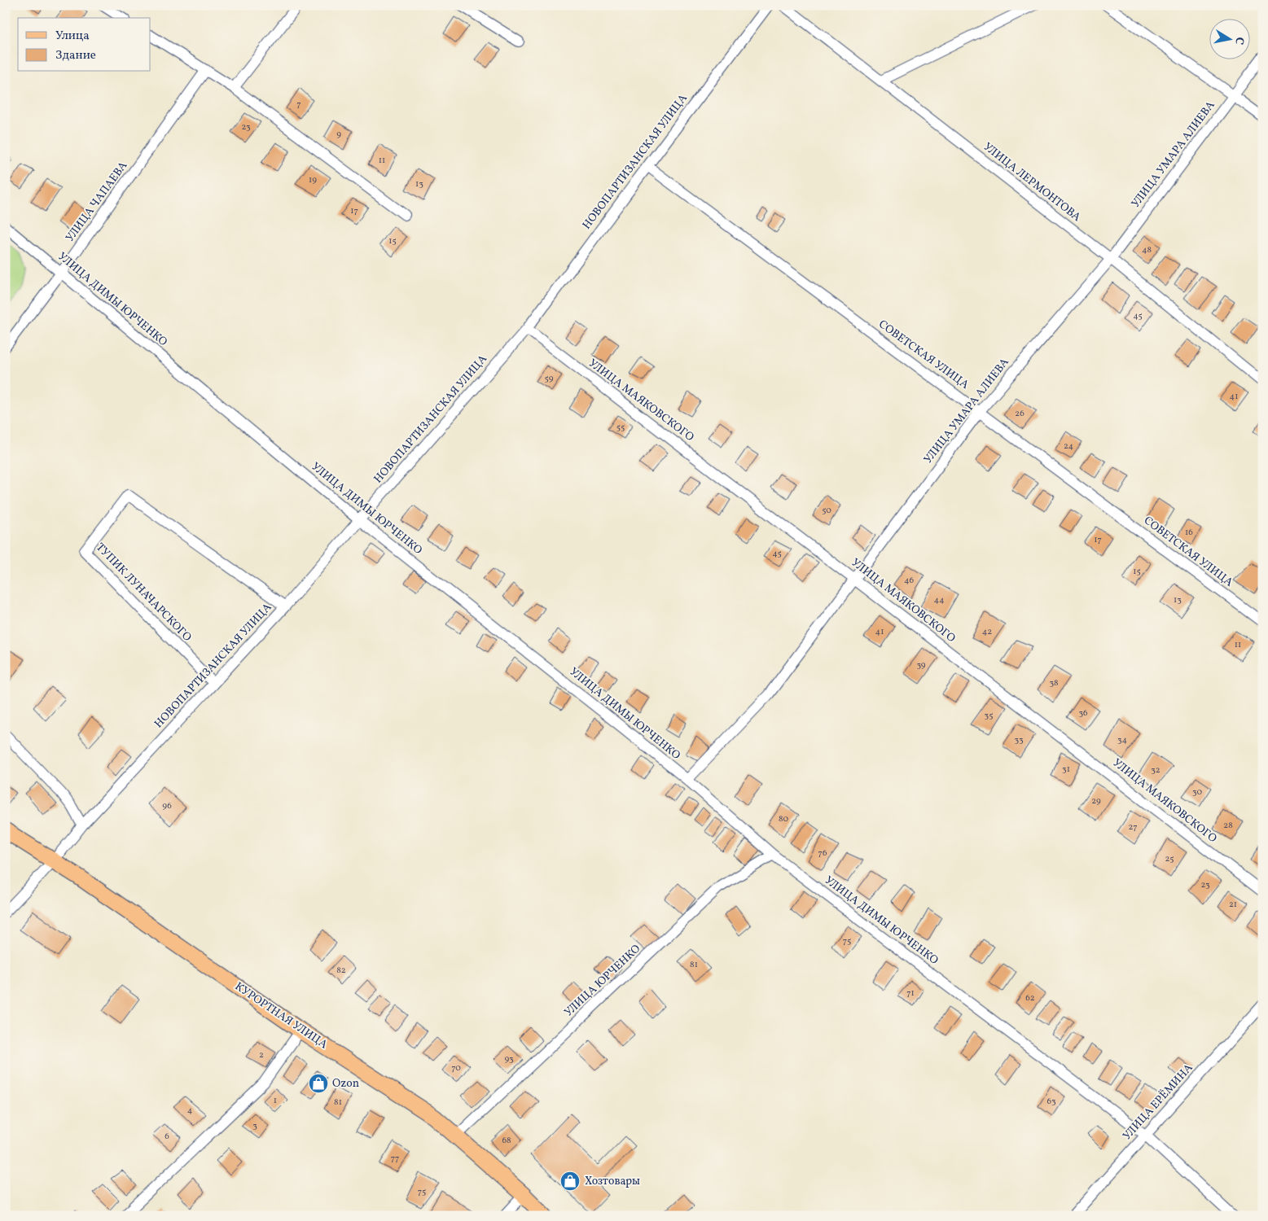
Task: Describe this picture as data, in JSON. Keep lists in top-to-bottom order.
{
  "streets": {
    "main road": ["КУРОРТНАЯ УЛИЦА"],
    "street": [
      "УЛИЦА УМАРА АЛИЕВА",
      "НОВОПАРТИЗАНСКАЯ УЛИЦА",
      "УЛИЦА ЛЕРМОНТОВА",
      "УЛИЦА ЧАПАЕВА",
      "УЛИЦА ДИМЫ ЮРЧЕНКО",
      "СОВЕТСКАЯ УЛИЦА",
      "УЛИЦА МАЯКОВСКОГО",
      "ТУПИК ЛУНАЧАРСКОГО",
      "УЛИЦА ЮРЧЕНКО",
      "УЛИЦА ЕРЁМИНА"
    ]
  },
  "crossings": [
    ["УЛИЦА УМАРА АЛИЕВА", "УЛИЦА ЛЕРМОНТОВА"],
    ["УЛИЦА УМАРА АЛИЕВА", "УЛИЦА ДИМЫ ЮРЧЕНКО"],
    ["УЛИЦА УМАРА АЛИЕВА", "СОВЕТСКАЯ УЛИЦА"],
    ["УЛИЦА УМАРА АЛИЕВА", "УЛИЦА МАЯКОВСКОГО"],
    ["НОВОПАРТИЗАНСКАЯ УЛИЦА", "УЛИЦА ДИМЫ ЮРЧЕНКО"],
    ["НОВОПАРТИЗАНСКАЯ УЛИЦА", "СОВЕТСКАЯ УЛИЦА"],
    ["НОВОПАРТИЗАНСКАЯ УЛИЦА", "УЛИЦА МАЯКОВСКОГО"],
    ["НОВОПАРТИЗАНСКАЯ УЛИЦА", "ТУПИК ЛУНАЧАРСКОГО"],
    ["НОВОПАРТИЗАНСКАЯ УЛИЦА", "КУРОРТНАЯ УЛИЦА"],
    ["УЛИЦА ЧАПАЕВА", "УЛИЦА ДИМЫ ЮРЧЕНКО"],
    ["УЛИЦА ДИМЫ ЮРЧЕНКО", "УЛИЦА ЮРЧЕНКО"],
    ["УЛИЦА ДИМЫ ЮРЧЕНКО", "УЛИЦА ЕРЁМИНА"],
    ["УЛИЦА ЮРЧЕНКО", "КУРОРТНАЯ УЛИЦА"]
  ],
  "places": {
    "shop": ["Ozon", "Хозтовары"]
  },
  "house_numbers": [
    "7",
    "23",
    "9",
    "11",
    "19",
    "13",
    "17",
    "15",
    "48",
    "45",
    "59",
    "41",
    "26",
    "55",
    "24",
    "50",
    "16",
    "17",
    "45",
    "15",
    "46",
    "44",
    "13",
    "41",
    "42",
    "11",
    "39",
    "38",
    "36",
    "35",
    "33",
    "34",
    "31",
    "32",
    "30",
    "29",
    "96",
    "80",
    "28",
    "27",
    "76",
    "25",
    "23",
    "21",
    "75",
    "81",
    "82",
    "71",
    "62",
    "2",
    "93",
    "70",
    "1",
    "63",
    "81",
    "4",
    "3",
    "6",
    "68",
    "77",
    "75"
  ],
  "legend": ["Улица", "Здание"],
  "north": "right"
}
